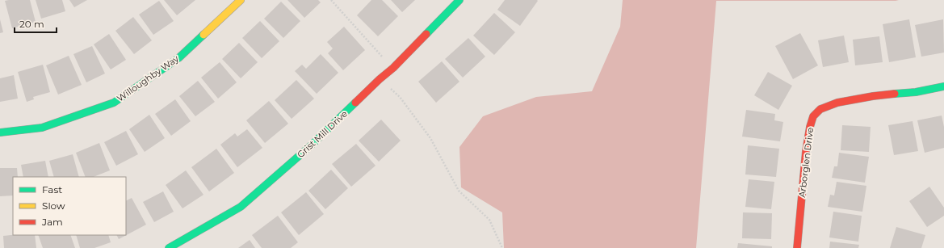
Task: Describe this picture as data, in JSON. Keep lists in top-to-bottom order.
{
  "streets": {
    "street": ["Willoughby Way", "Grist Mill Drive", "Arborglen Drive"]
  },
  "legend": ["Fast", "Slow", "Jam"],
  "scale_bar": "20 m"
}
